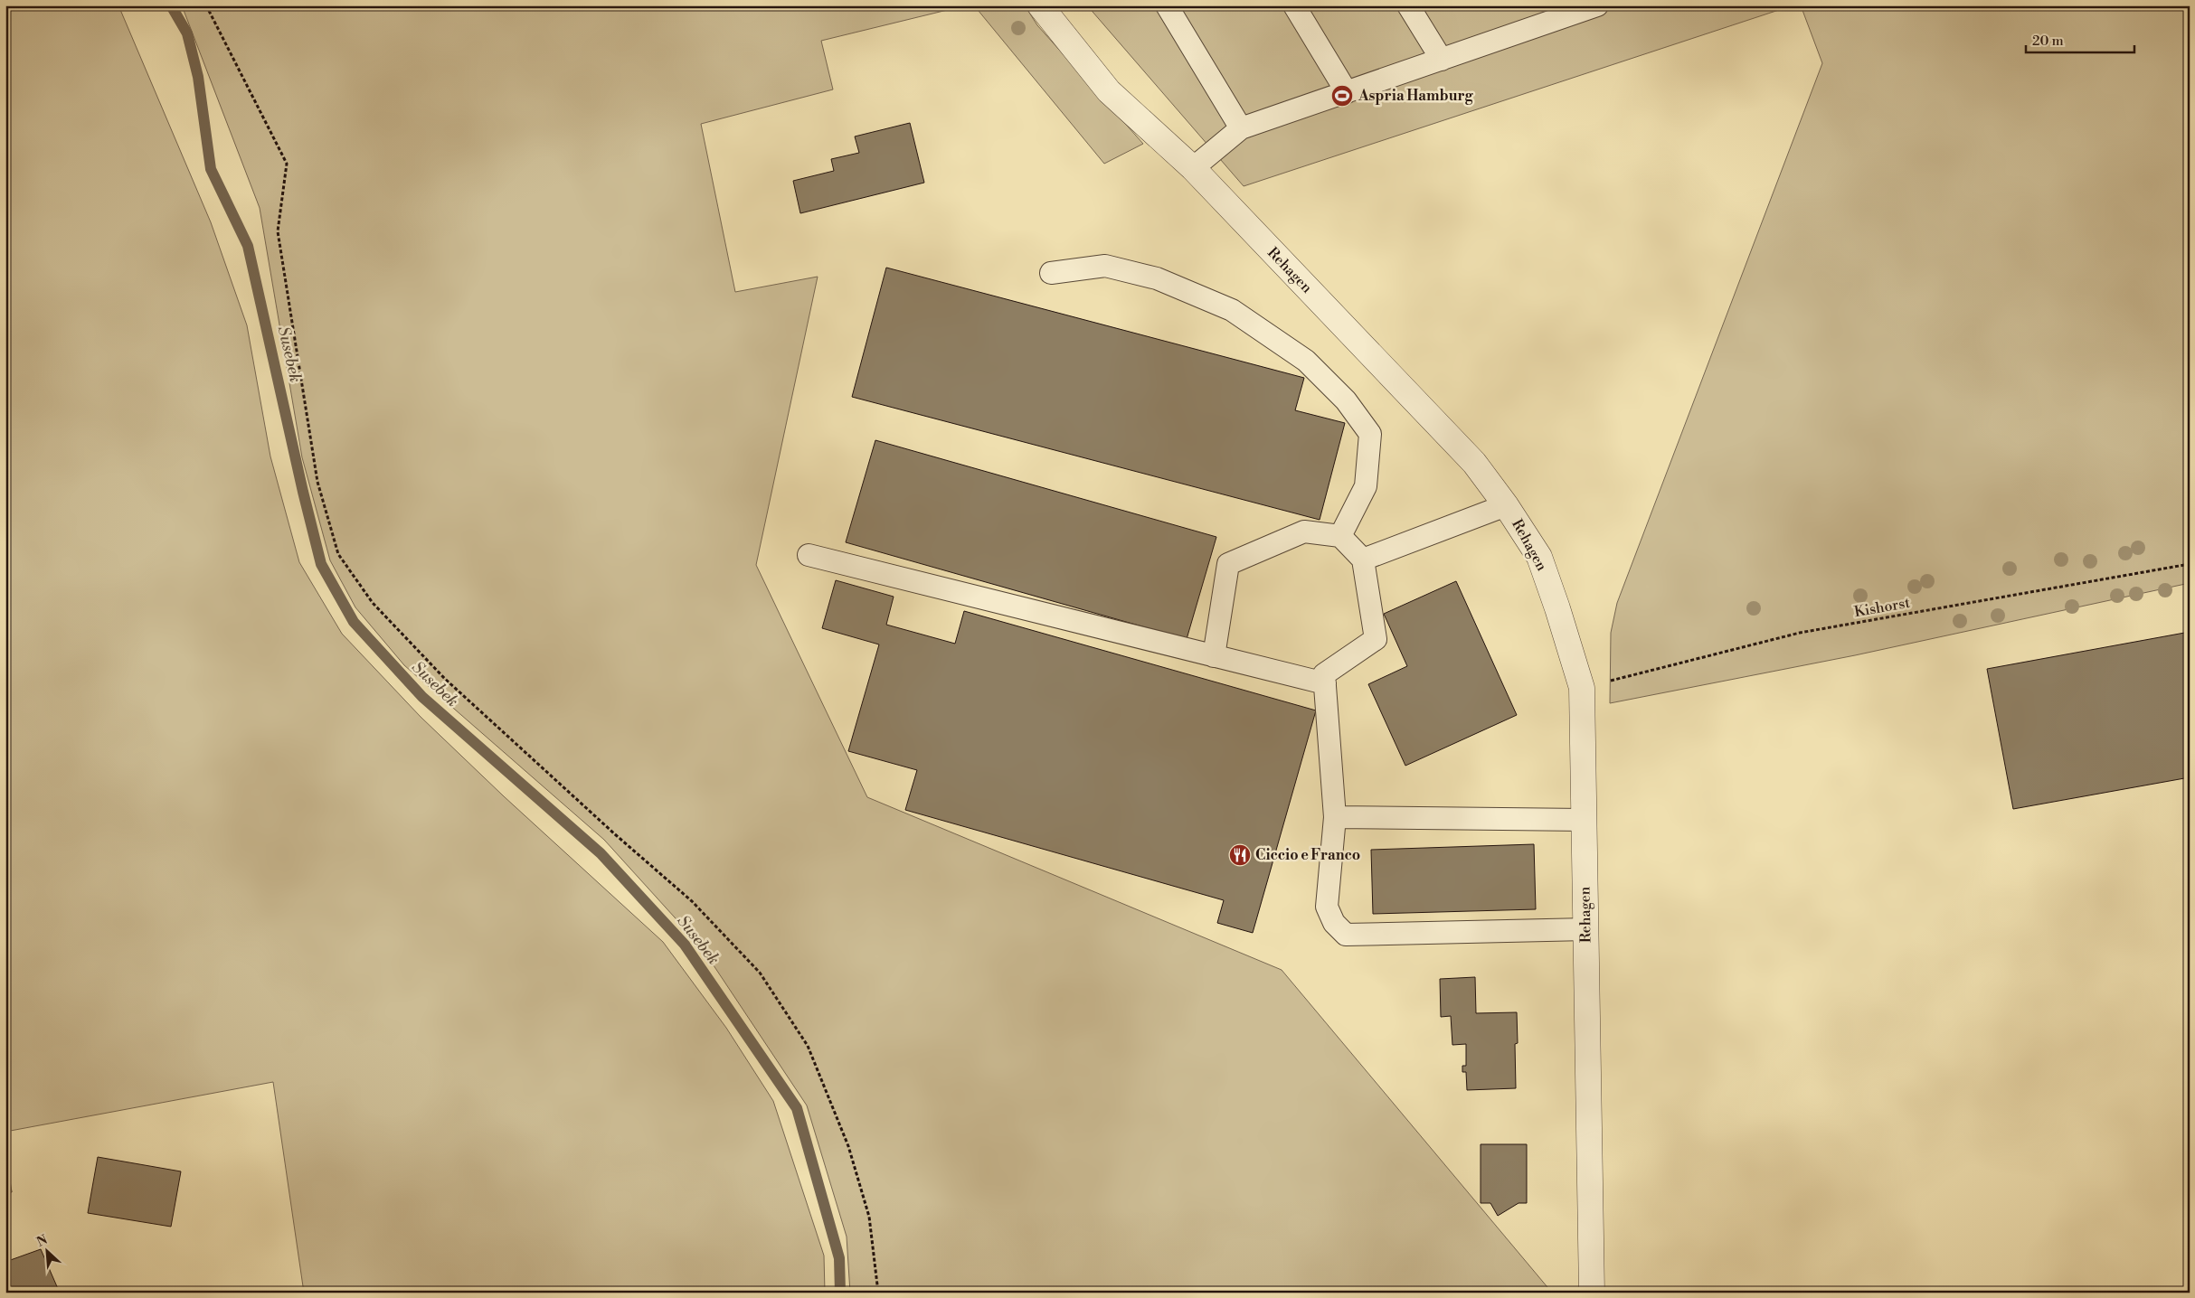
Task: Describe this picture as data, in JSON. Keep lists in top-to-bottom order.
{
  "streets": {
    "street": ["Rehagen"],
    "path": ["Kishorst"]
  },
  "crossings": [
    ["Rehagen", "Kishorst"]
  ],
  "water": ["Susebek"],
  "places": {
    "sports": ["Aspria Hamburg"],
    "restaurant": ["Ciccio e Franco"]
  },
  "scale_bar": "20 m",
  "north": "top left"
}
